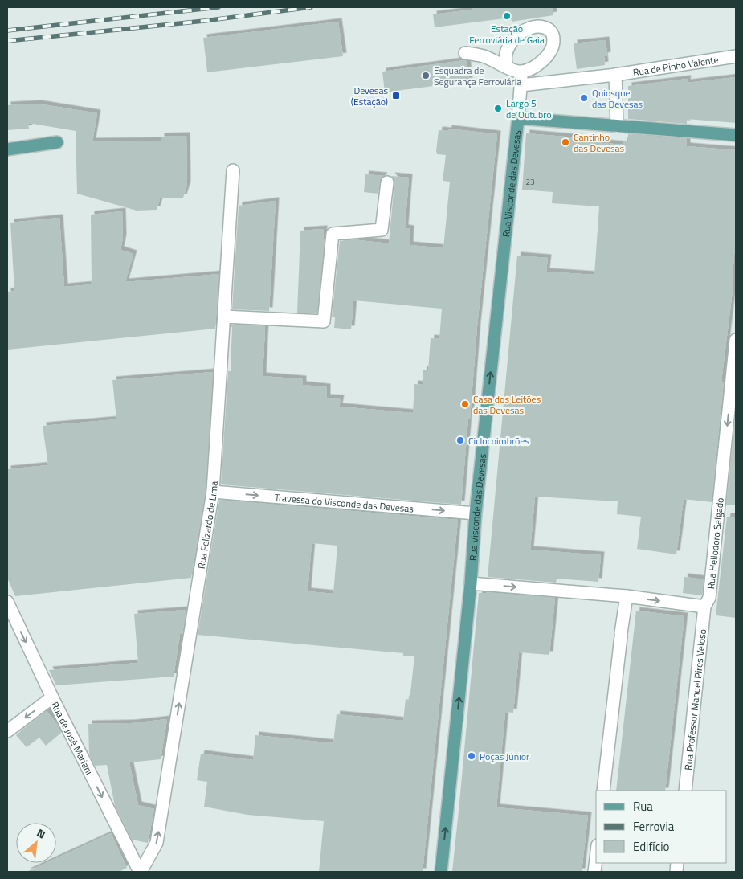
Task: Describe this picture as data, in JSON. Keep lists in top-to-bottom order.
{
  "streets": {
    "main road": ["Rua Visconde das Devesas"],
    "street": [
      "Rua de Pinho Valente",
      "Travessa do Visconde das Devesas",
      "Rua Felizardo de Lima",
      "Rua Heliodoro Salgado",
      "Rua Professor Manuel Pires Veloso",
      "Rua de José Mariani"
    ]
  },
  "crossings": [
    ["Rua Visconde das Devesas", "Travessa do Visconde das Devesas"],
    ["Travessa do Visconde das Devesas", "Rua Felizardo de Lima"],
    ["Rua Felizardo de Lima", "Rua de José Mariani"],
    ["Rua Heliodoro Salgado", "Rua Professor Manuel Pires Veloso"]
  ],
  "one_way": [
    "Rua Visconde das Devesas",
    "Travessa do Visconde das Devesas",
    "Rua Felizardo de Lima",
    "Rua Heliodoro Salgado",
    "Rua de José Mariani"
  ],
  "places": {
    "other": [
      "Estação Ferroviária de Gaia",
      "Esquadra de Segurança Ferroviária",
      "Quiosque das Devesas",
      "Largo 5 de Outubro",
      "Cantinho das Devesas",
      "Casa dos Leitões das Devesas",
      "Ciclocoimbrões",
      "Poças Júnior"
    ],
    "transit": ["Devesas (Estação)"]
  },
  "house_numbers": ["23"],
  "legend": ["Rua", "Ferrovia", "Edifício"],
  "north": "top right"
}
